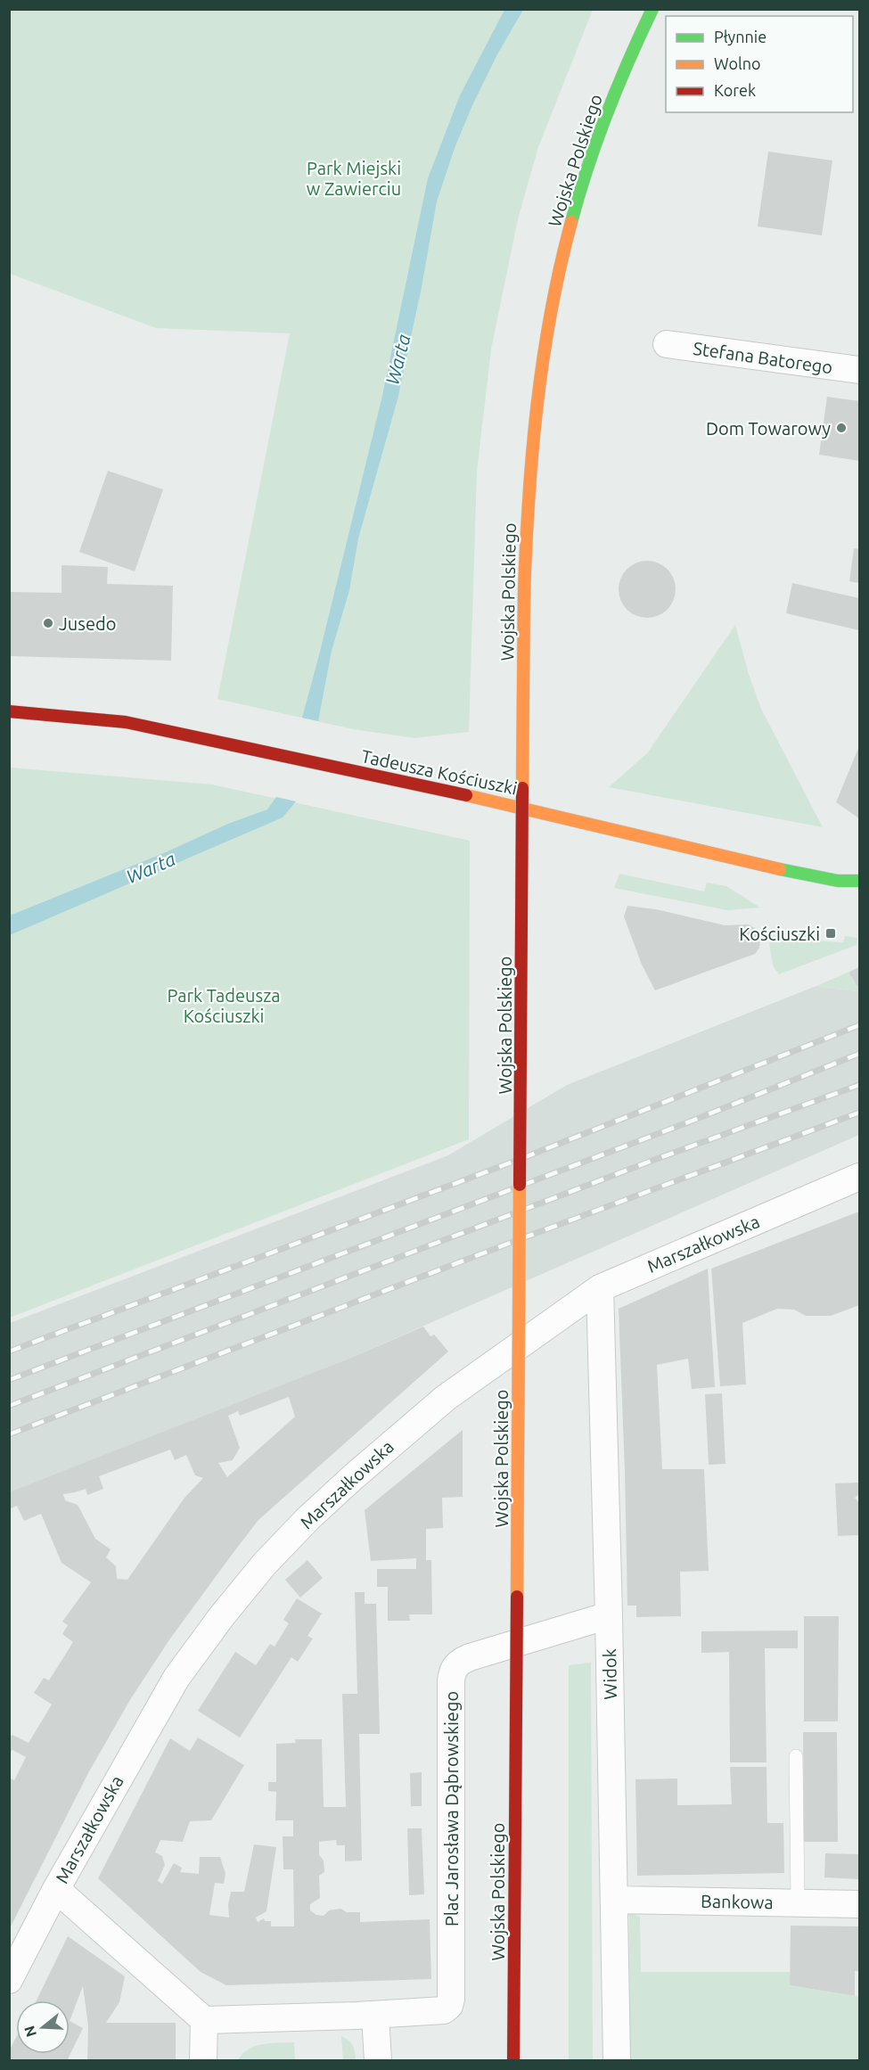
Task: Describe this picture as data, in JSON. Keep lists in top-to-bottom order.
{
  "streets": {
    "main road": ["Wojska Polskiego", "Tadeusza Kościuszki"],
    "street": [
      "Stefana Batorego",
      "Marszałkowska",
      "Widok",
      "Plac Jarosława Dąbrowskiego",
      "Bankowa"
    ]
  },
  "crossings": [
    ["Marszałkowska", "Widok"],
    ["Widok", "Plac Jarosława Dąbrowskiego"],
    ["Widok", "Bankowa"]
  ],
  "water": ["Warta"],
  "parks": ["Park Miejski w Zawierciu", "Park Tadeusza Kościuszki"],
  "places": {
    "other": ["Dom Towarowy", "Jusedo"],
    "transit": ["Kościuszki"]
  },
  "legend": ["Płynnie", "Wolno", "Korek"],
  "north": "left"
}
